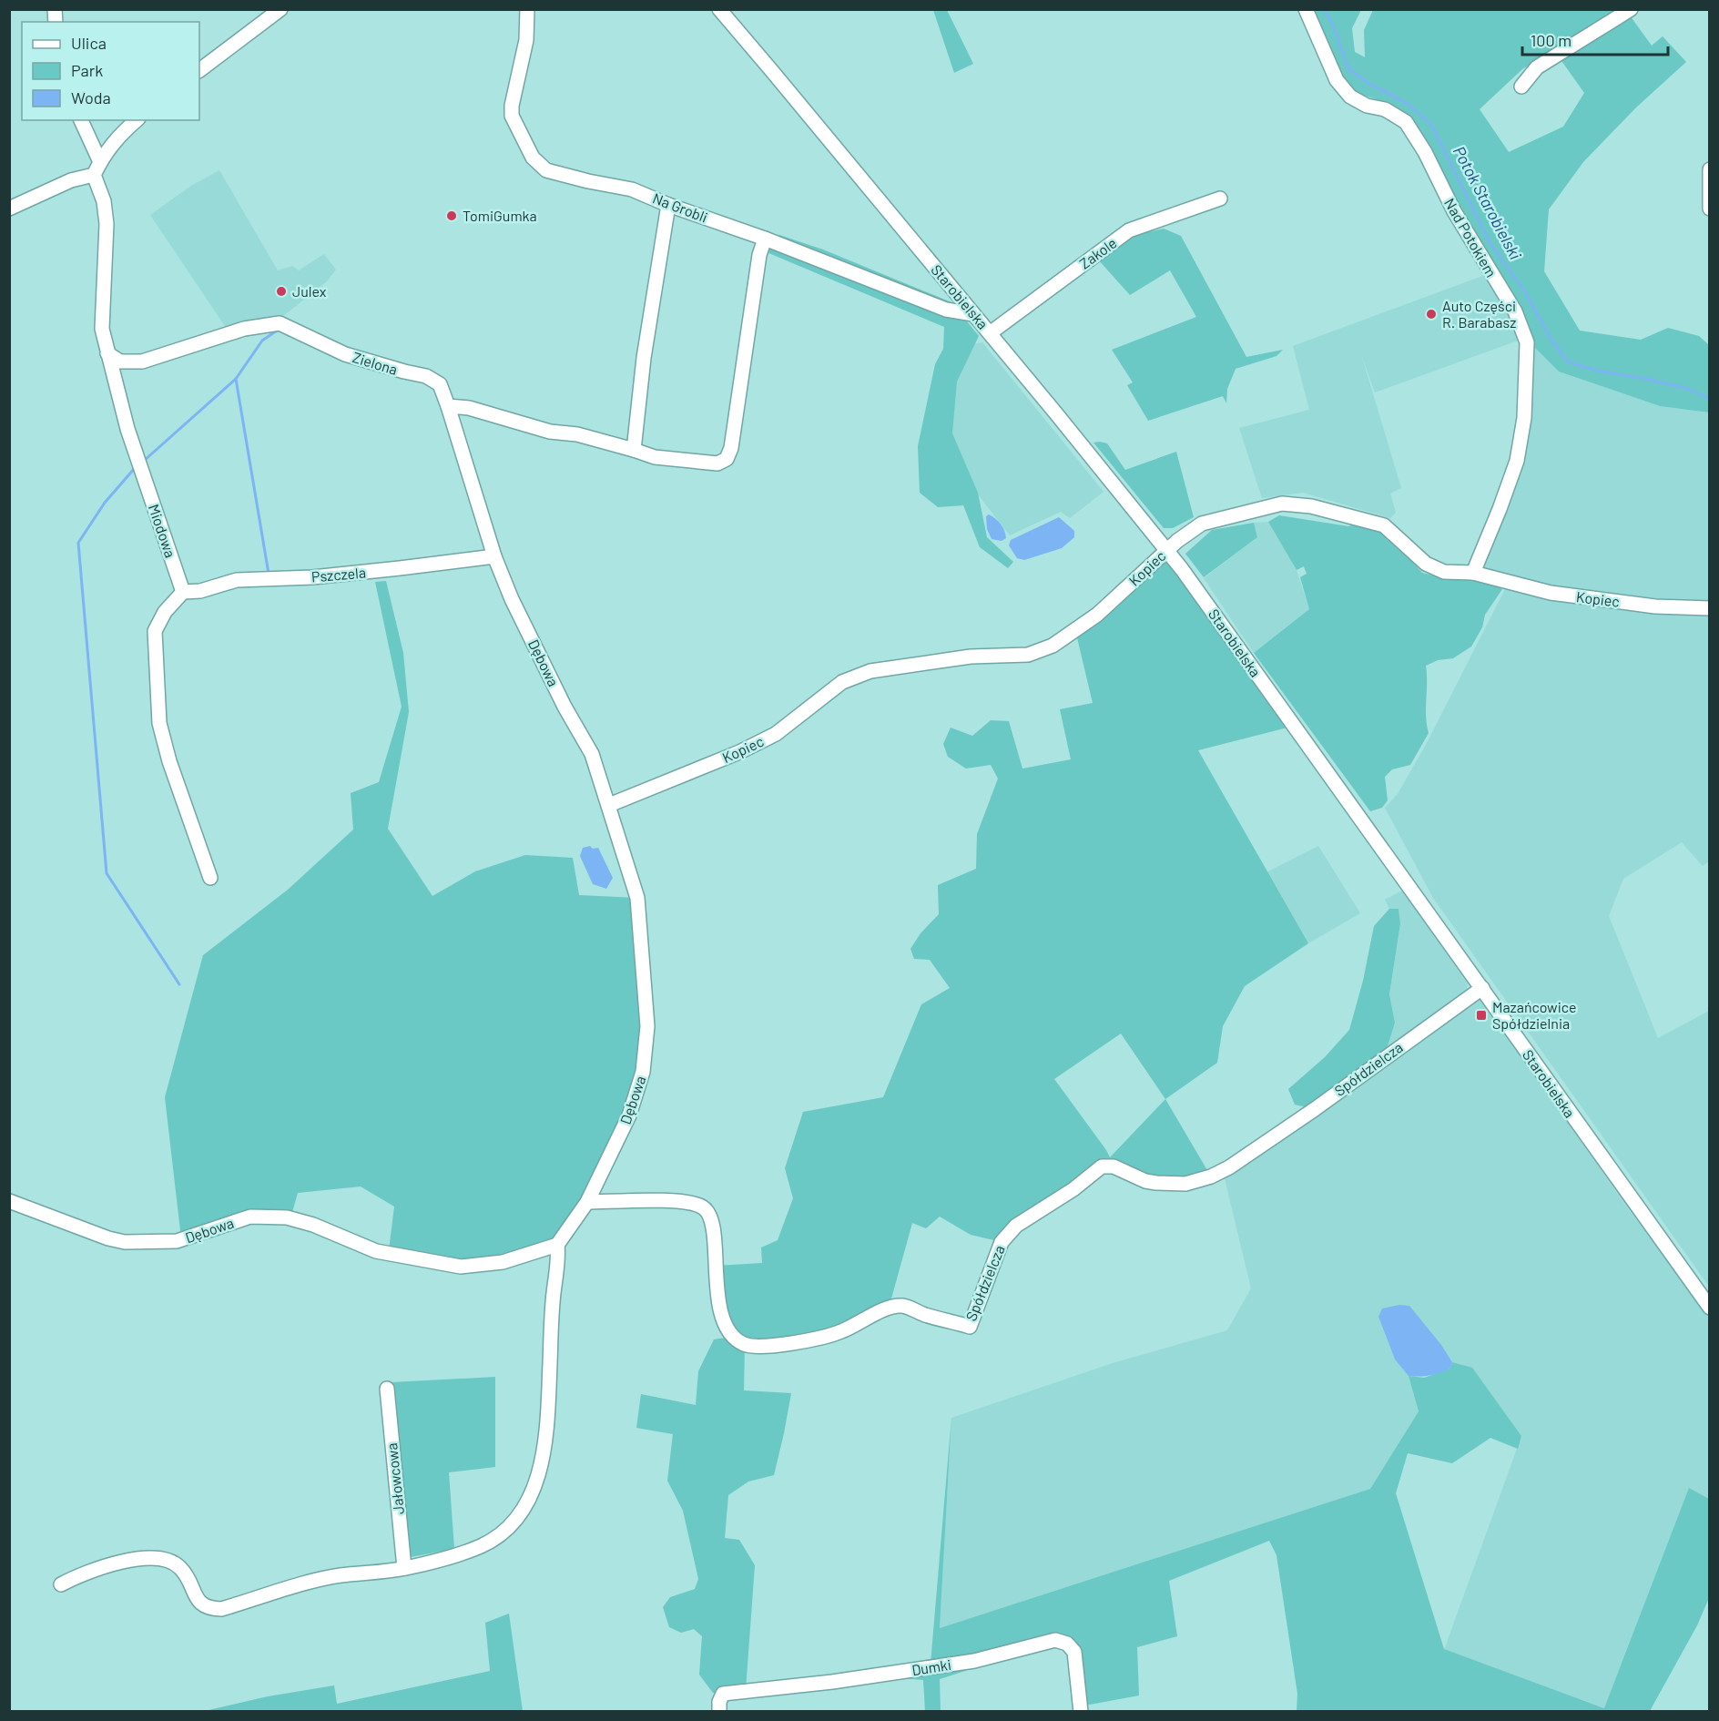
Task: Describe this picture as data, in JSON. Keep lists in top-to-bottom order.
{
  "streets": {
    "street": [
      "Na Grobli",
      "Nad Potokiem",
      "Zakole",
      "Starobielska",
      "Zielona",
      "Miodowa",
      "Kopiec",
      "Pszczela",
      "Dębowa",
      "Spółdzielcza",
      "Jałowcowa",
      "Dumki"
    ]
  },
  "crossings": [
    ["Na Grobli", "Starobielska"],
    ["Nad Potokiem", "Kopiec"],
    ["Zakole", "Starobielska"],
    ["Starobielska", "Kopiec"],
    ["Starobielska", "Spółdzielcza"],
    ["Zielona", "Miodowa"],
    ["Zielona", "Dębowa"],
    ["Miodowa", "Pszczela"],
    ["Kopiec", "Dębowa"],
    ["Pszczela", "Dębowa"],
    ["Dębowa", "Spółdzielcza"]
  ],
  "water": ["Potok Starobielski"],
  "places": {
    "other": ["TomiGumka", "Julex", "Auto Części R. Barabasz"],
    "transit": ["Mazańcowice Spółdzielnia"]
  },
  "legend": ["Ulica", "Park", "Woda"],
  "scale_bar": "100 m"
}
